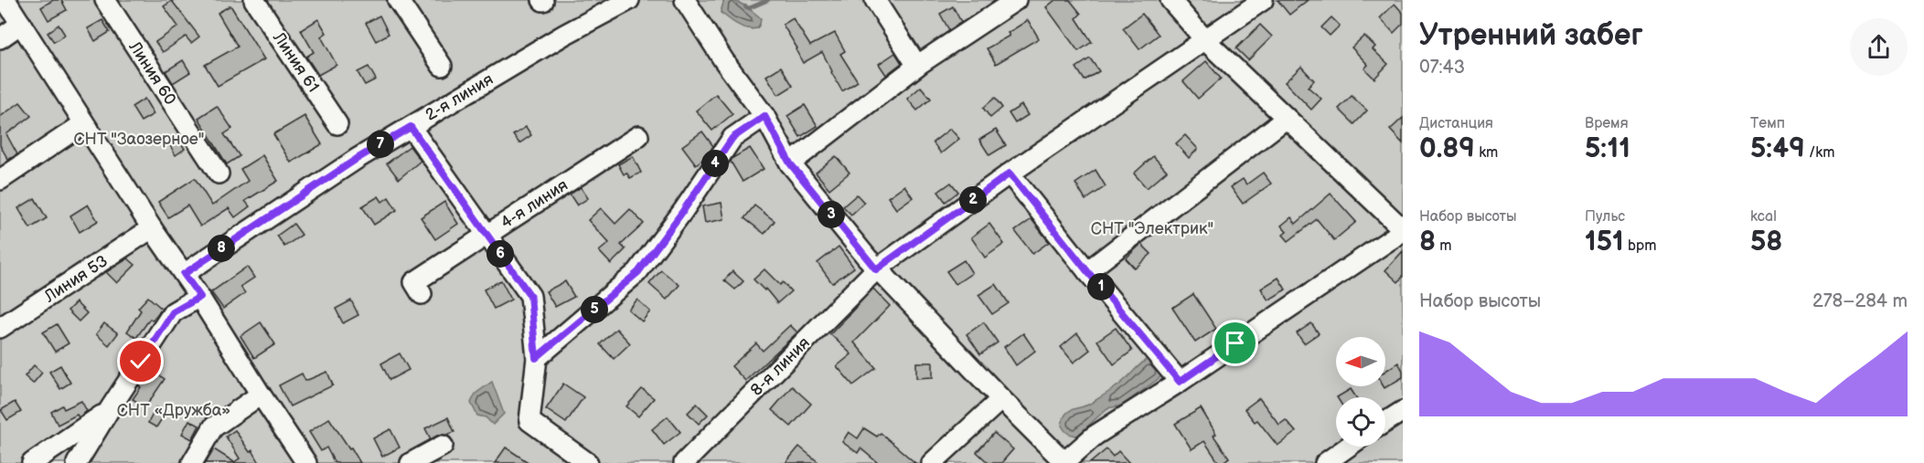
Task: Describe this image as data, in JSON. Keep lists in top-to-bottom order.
{
  "streets": {
    "street": [
      "Линия 61",
      "Линия 60",
      "2-я линия",
      "4-я линия",
      "Линия 53",
      "8-я линия"
    ]
  },
  "parks": ["СНТ \"Заозерное\"", "СНТ \"Электрик\"", "СНТ «Дружба»"],
  "north": "left",
  "page": {
    "heading": ["Утренний забег", "07:43"],
    "stats": [
      ["Дистанция", "0.89 km"],
      ["Время", "5:11"],
      ["Темп", "5:49 /km"],
      ["Набор высоты", "8 m"],
      ["Пульс", "151 bpm"],
      ["kcal", "58"]
    ],
    "pins": [
      "7",
      "4",
      "2",
      "3",
      "8",
      "6",
      "1",
      "5"
    ],
    "chart": ["Набор высоты", "278–284 m"]
  }
}
